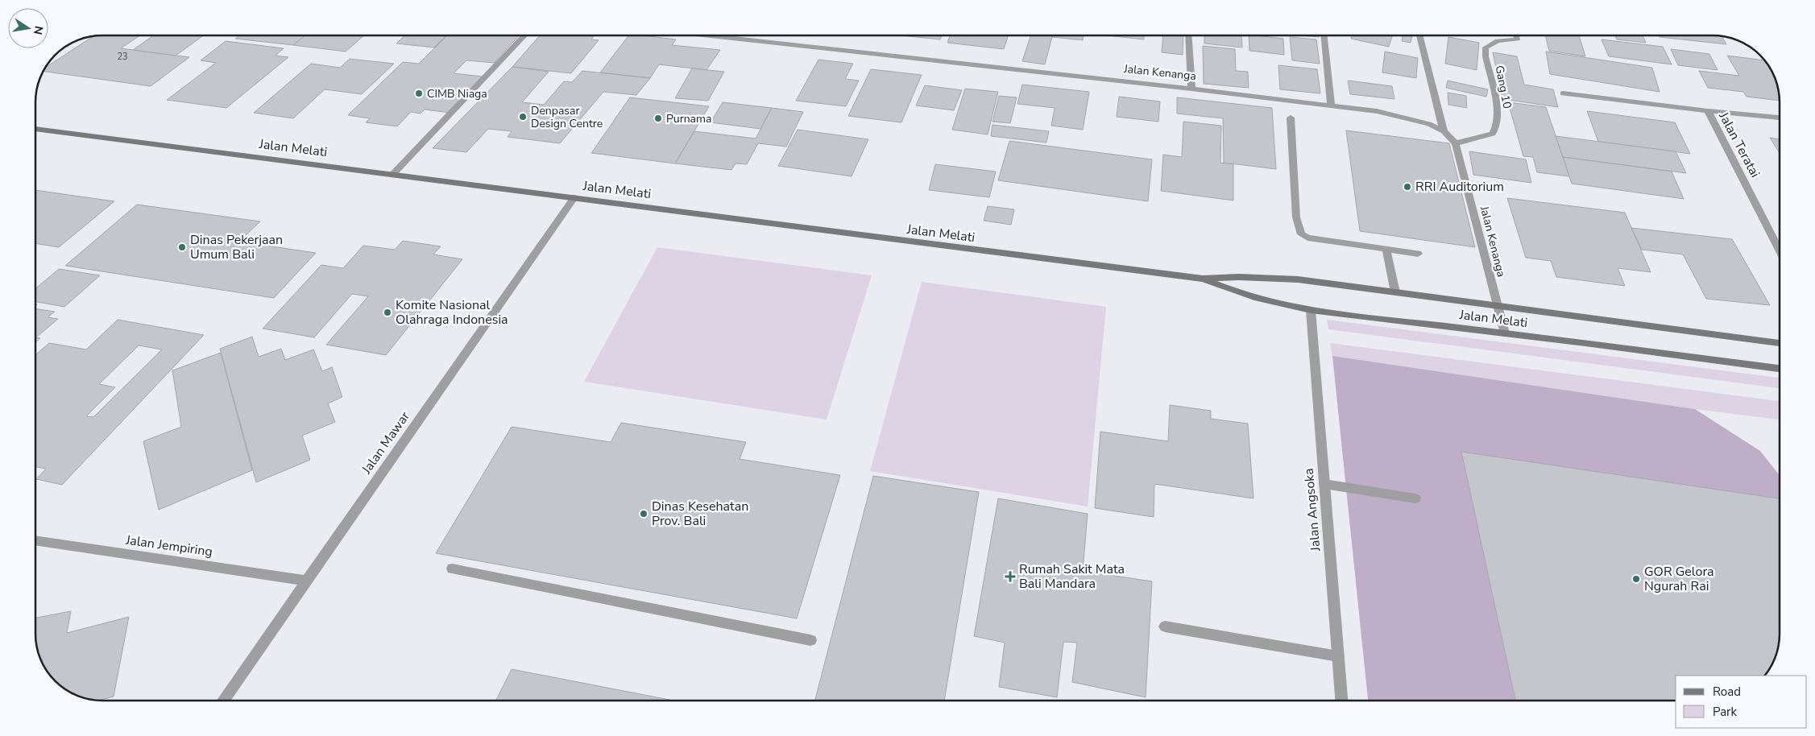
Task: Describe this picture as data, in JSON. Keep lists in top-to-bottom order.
{
  "streets": {
    "street": [
      "Jalan Kenanga",
      "Gang 10",
      "Jalan Teratai",
      "Jalan Melati",
      "Jalan Mawar",
      "Jalan Angsoka",
      "Jalan Jempiring"
    ]
  },
  "crossings": [
    ["Jalan Kenanga", "Gang 10"],
    ["Jalan Kenanga", "Jalan Melati"],
    ["Jalan Melati", "Jalan Mawar"],
    ["Jalan Melati", "Jalan Angsoka"],
    ["Jalan Mawar", "Jalan Jempiring"]
  ],
  "places": {
    "other": [
      "CIMB Niaga",
      "Denpasar Design Centre",
      "Purnama",
      "RRI Auditorium",
      "Dinas Pekerjaan Umum Bali",
      "Komite Nasional Olahraga Indonesia",
      "Dinas Kesehatan Prov. Bali",
      "GOR Gelora Ngurah Rai"
    ],
    "health": ["Rumah Sakit Mata Bali Mandara"]
  },
  "house_numbers": ["23"],
  "legend": ["Road", "Park"],
  "north": "right"
}
